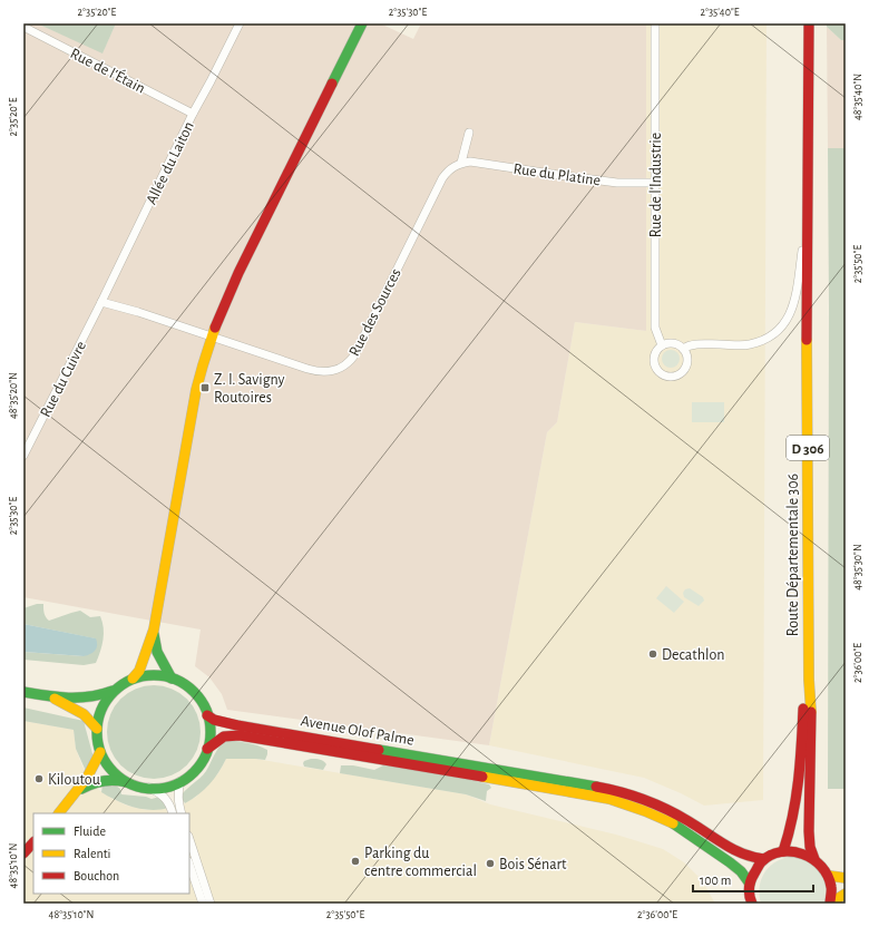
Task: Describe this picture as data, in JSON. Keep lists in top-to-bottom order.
{
  "streets": {
    "main road": ["D 306", "Route Départementale 306", "Avenue Olof Palme"],
    "street": [
      "Rue de l'Étain",
      "Allée du Laiton",
      "Rue du Platine",
      "Rue de l'Industrie",
      "Rue des Sources",
      "Rue du Cuivre"
    ]
  },
  "crossings": [
    ["Rue de l'Étain", "Allée du Laiton"],
    ["Allée du Laiton", "Rue des Sources"],
    ["Allée du Laiton", "Rue du Cuivre"],
    ["Rue du Platine", "Rue de l'Industrie"],
    ["Rue du Platine", "Rue des Sources"],
    ["Rue des Sources", "Rue du Cuivre"],
    ["D 306", "Route Départementale 306"]
  ],
  "places": {
    "transit": ["Z. I. Savigny Routoires"],
    "other": [
      "Decathlon",
      "Kiloutou",
      "Parking du centre commercial",
      "Bois Sénart"
    ]
  },
  "legend": ["Fluide", "Ralenti", "Bouchon"],
  "scale_bar": "100 m",
  "coordinates": [
    "2°35'20\"E",
    "2°35'30\"E",
    "2°35'40\"E",
    "48°35'40\"N",
    "2°35'50\"E",
    "48°35'20\"N",
    "48°35'30\"N",
    "2°36'00\"E",
    "48°35'10\"N"
  ]
}
